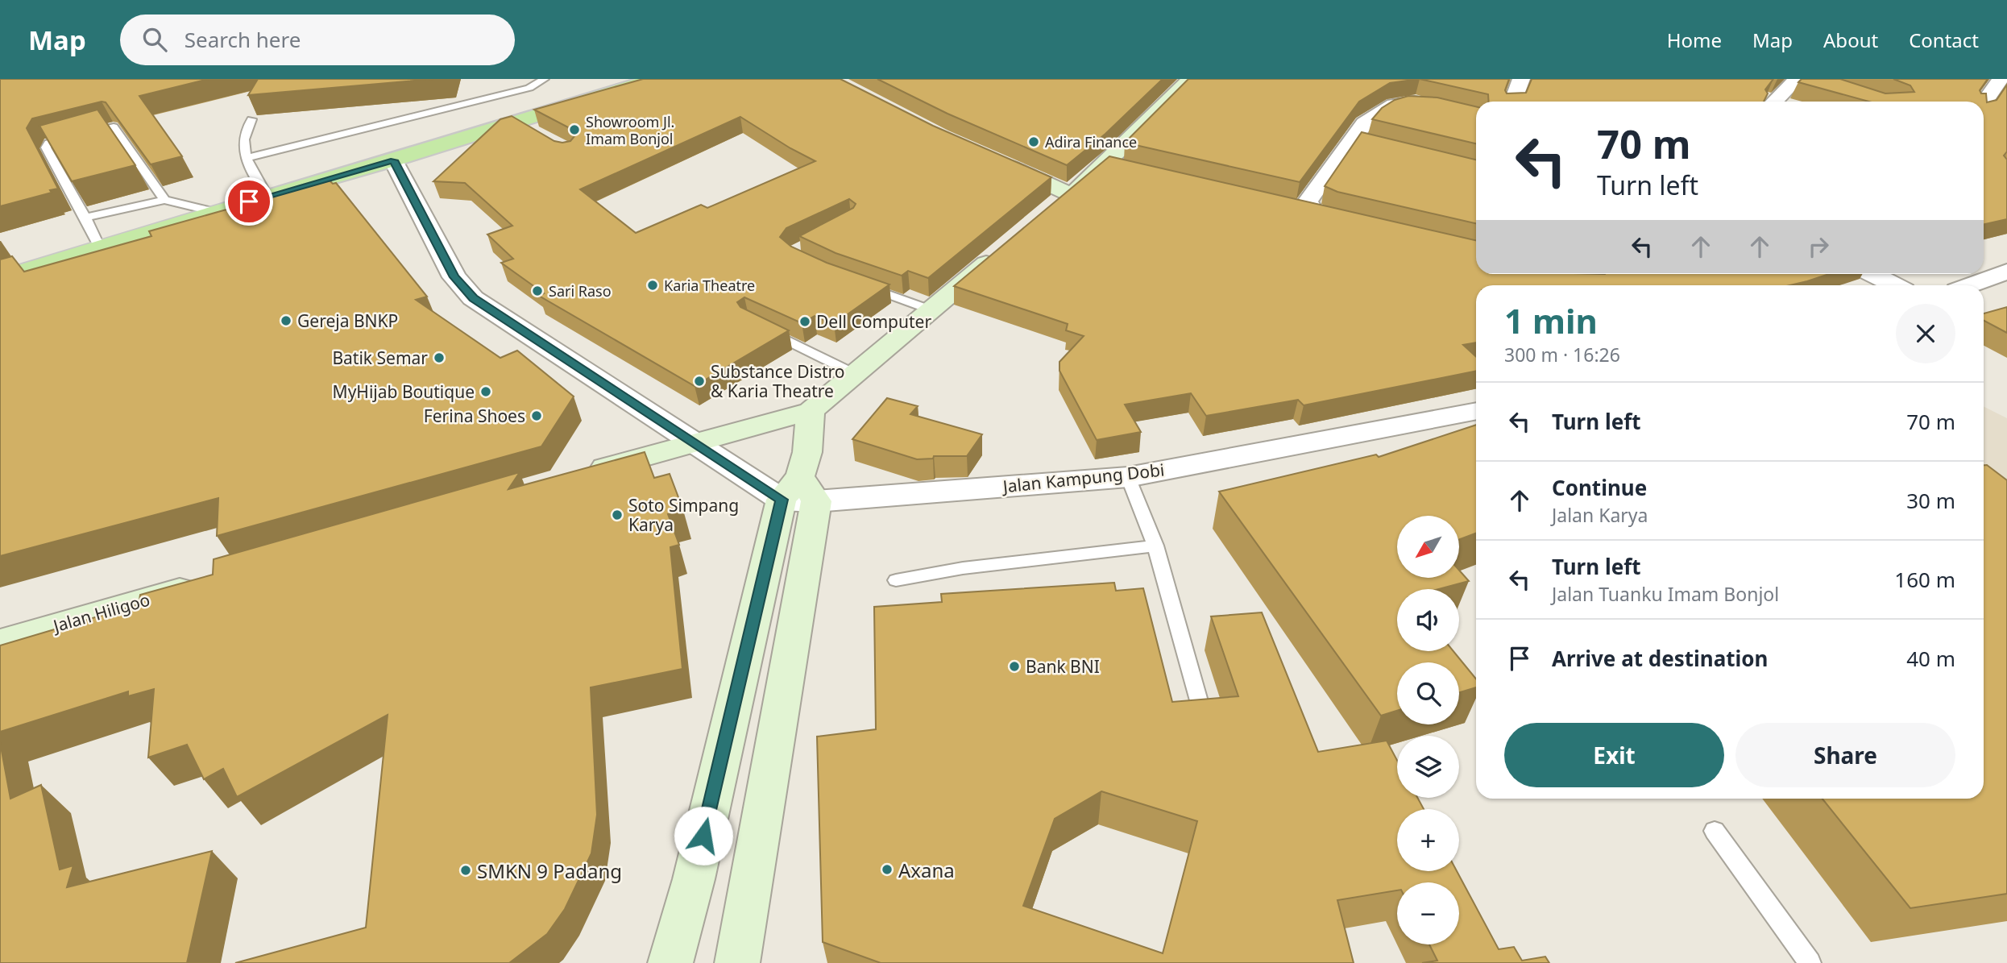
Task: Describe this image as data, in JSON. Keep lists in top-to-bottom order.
{
  "streets": {
    "main road": ["Jalan Hiligoo"],
    "street": ["Jalan Kampung Dobi"]
  },
  "places": [
    "Showroom Jl. Imam Bonjol",
    "Adira Finance",
    "Karia Theatre",
    "Sari Raso",
    "Gereja BNKP",
    "Dell Computer",
    "Batik Semar",
    "Substance Distro & Karia Theatre",
    "MyHijab Boutique",
    "Ferina Shoes",
    "Soto Simpang Karya",
    "Bank BNI",
    "Axana",
    "SMKN 9 Padang"
  ],
  "north": "bottom left",
  "page": {
    "header": "Map",
    "search": "Search here",
    "nav": [
      "Home",
      "Map",
      "About",
      "Contact"
    ],
    "turn": ["70 m", "Turn left"],
    "heading": ["1 min", "300 m · 16:26"],
    "list": [
      {
        "name": "Turn left",
        "value": "70 m"
      },
      {
        "name": "Continue",
        "note": "Jalan Karya",
        "value": "30 m"
      },
      {
        "name": "Turn left",
        "note": "Jalan Tuanku Imam Bonjol",
        "value": "160 m"
      },
      {
        "name": "Arrive at destination",
        "value": "40 m"
      }
    ],
    "map_buttons": ["+", "−"],
    "buttons": ["Exit", "Share"]
  }
}
